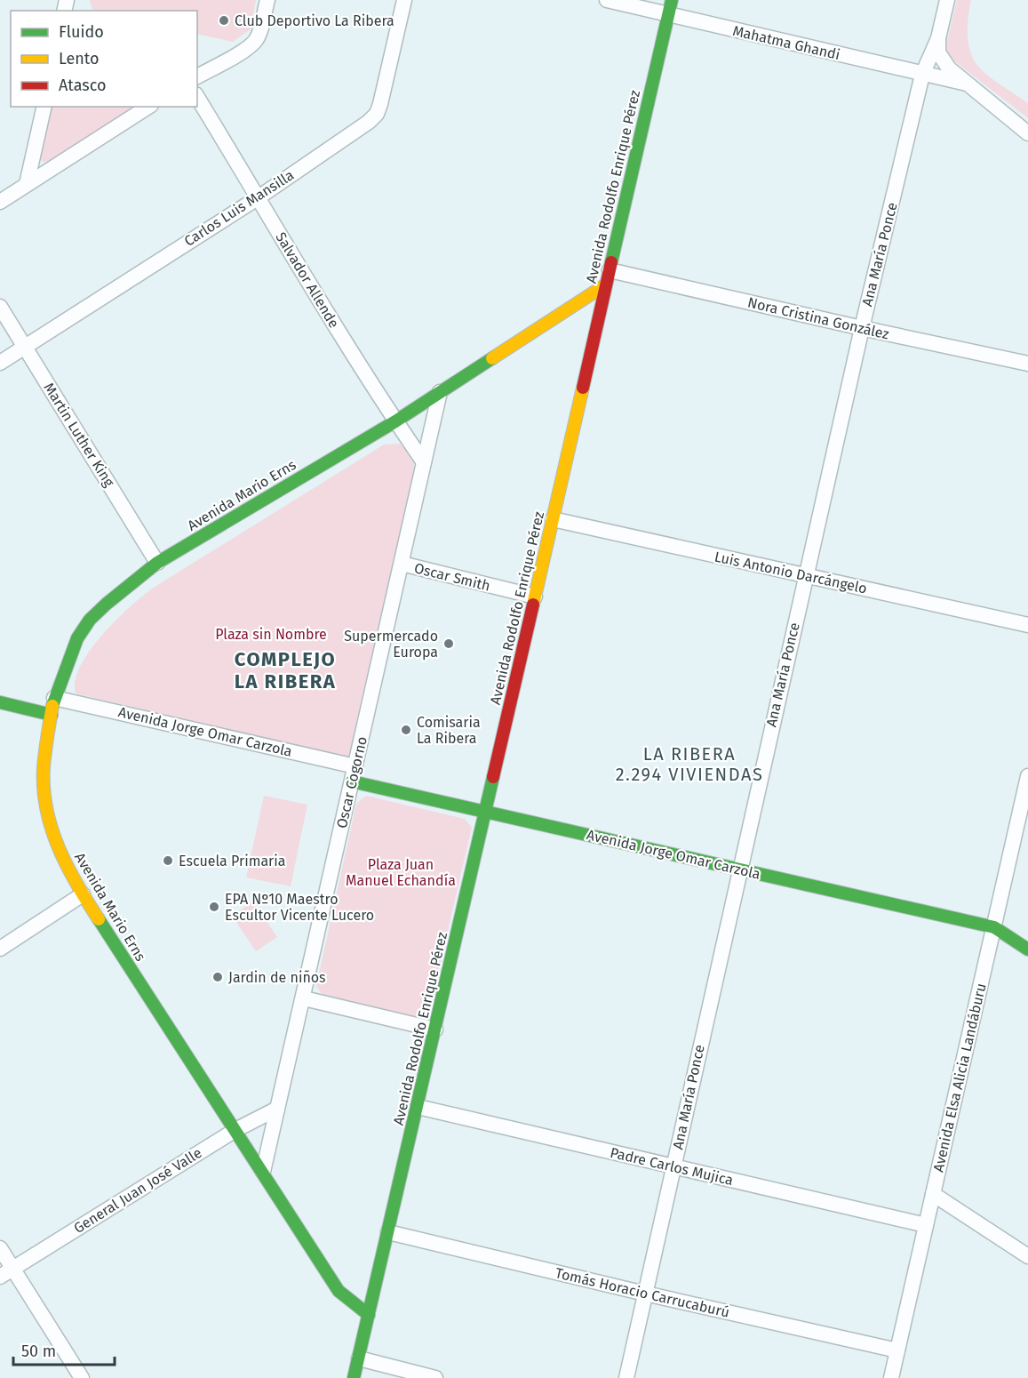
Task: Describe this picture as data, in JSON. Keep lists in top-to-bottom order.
{
  "streets": {
    "street": [
      "Mahatma Ghandi",
      "Avenida Rodolfo Enrique Pérez",
      "Carlos Luis Mansilla",
      "Ana María Ponce",
      "Salvador Allende",
      "Nora Cristina González",
      "Martin Luther King",
      "Avenida Mario Erns",
      "Luis Antonio Darcángelo",
      "Oscar Smith",
      "Avenida Jorge Omar Carzola",
      "Oscar Cogorno",
      "Avenida Elsa Alicia Landáburu",
      "Padre Carlos Mujica",
      "General Juan José Valle",
      "Tomás Horacio Carrucaburú"
    ]
  },
  "crossings": [
    ["Mahatma Ghandi", "Avenida Rodolfo Enrique Pérez"],
    ["Mahatma Ghandi", "Ana María Ponce"],
    ["Avenida Rodolfo Enrique Pérez", "Nora Cristina González"],
    ["Avenida Rodolfo Enrique Pérez", "Avenida Mario Erns"],
    ["Avenida Rodolfo Enrique Pérez", "Luis Antonio Darcángelo"],
    ["Avenida Rodolfo Enrique Pérez", "Oscar Smith"],
    ["Avenida Rodolfo Enrique Pérez", "Avenida Jorge Omar Carzola"],
    ["Avenida Rodolfo Enrique Pérez", "Padre Carlos Mujica"],
    ["Avenida Rodolfo Enrique Pérez", "Tomás Horacio Carrucaburú"],
    ["Carlos Luis Mansilla", "Salvador Allende"],
    ["Carlos Luis Mansilla", "Martin Luther King"],
    ["Ana María Ponce", "Nora Cristina González"],
    ["Ana María Ponce", "Luis Antonio Darcángelo"],
    ["Ana María Ponce", "Avenida Jorge Omar Carzola"],
    ["Ana María Ponce", "Padre Carlos Mujica"],
    ["Ana María Ponce", "Tomás Horacio Carrucaburú"],
    ["Salvador Allende", "Avenida Mario Erns"],
    ["Salvador Allende", "Oscar Cogorno"],
    ["Nora Cristina González", "Avenida Mario Erns"],
    ["Martin Luther King", "Avenida Mario Erns"],
    ["Avenida Mario Erns", "Avenida Jorge Omar Carzola"],
    ["Avenida Mario Erns", "Oscar Cogorno"],
    ["Avenida Mario Erns", "General Juan José Valle"],
    ["Oscar Smith", "Oscar Cogorno"],
    ["Avenida Jorge Omar Carzola", "Oscar Cogorno"],
    ["Avenida Jorge Omar Carzola", "Avenida Elsa Alicia Landáburu"],
    ["Oscar Cogorno", "General Juan José Valle"],
    ["Avenida Elsa Alicia Landáburu", "Padre Carlos Mujica"],
    ["Avenida Elsa Alicia Landáburu", "Tomás Horacio Carrucaburú"]
  ],
  "districts": ["COMPLEJO LA RIBERA", "LA RIBERA 2.294 VIVIENDAS"],
  "parks": ["Plaza sin Nombre", "Plaza Juan Manuel Echandía"],
  "places": [
    "Club Deportivo La Ribera",
    "Supermercado Europa",
    "Comisaria La Ribera",
    "Escuela Primaria",
    "EPA Nº10 Maestro Escultor Vicente Lucero",
    "Jardin de niños"
  ],
  "legend": ["Fluido", "Lento", "Atasco"],
  "scale_bar": "50 m"
}
